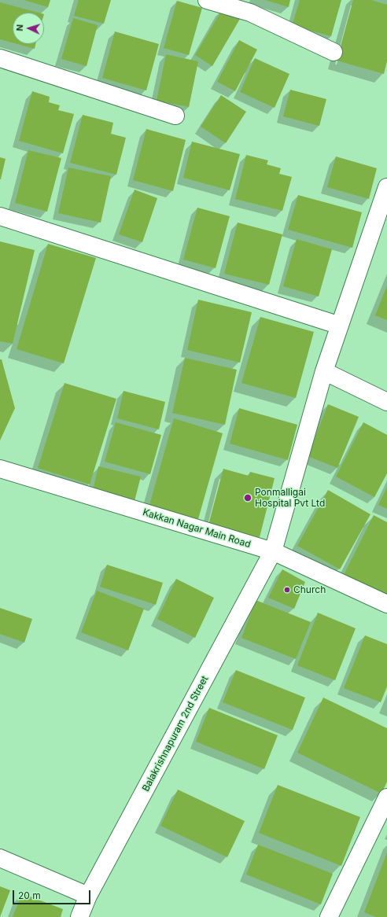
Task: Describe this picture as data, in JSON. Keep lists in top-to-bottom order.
{
  "streets": {
    "street": ["Kakkan Nagar Main Road", "Balakrishnapuram 2nd Street"]
  },
  "crossings": [
    ["Kakkan Nagar Main Road", "Balakrishnapuram 2nd Street"]
  ],
  "places": ["Ponmalligai Hospital Pvt Ltd", "Church"],
  "scale_bar": "20 m",
  "north": "left"
}
